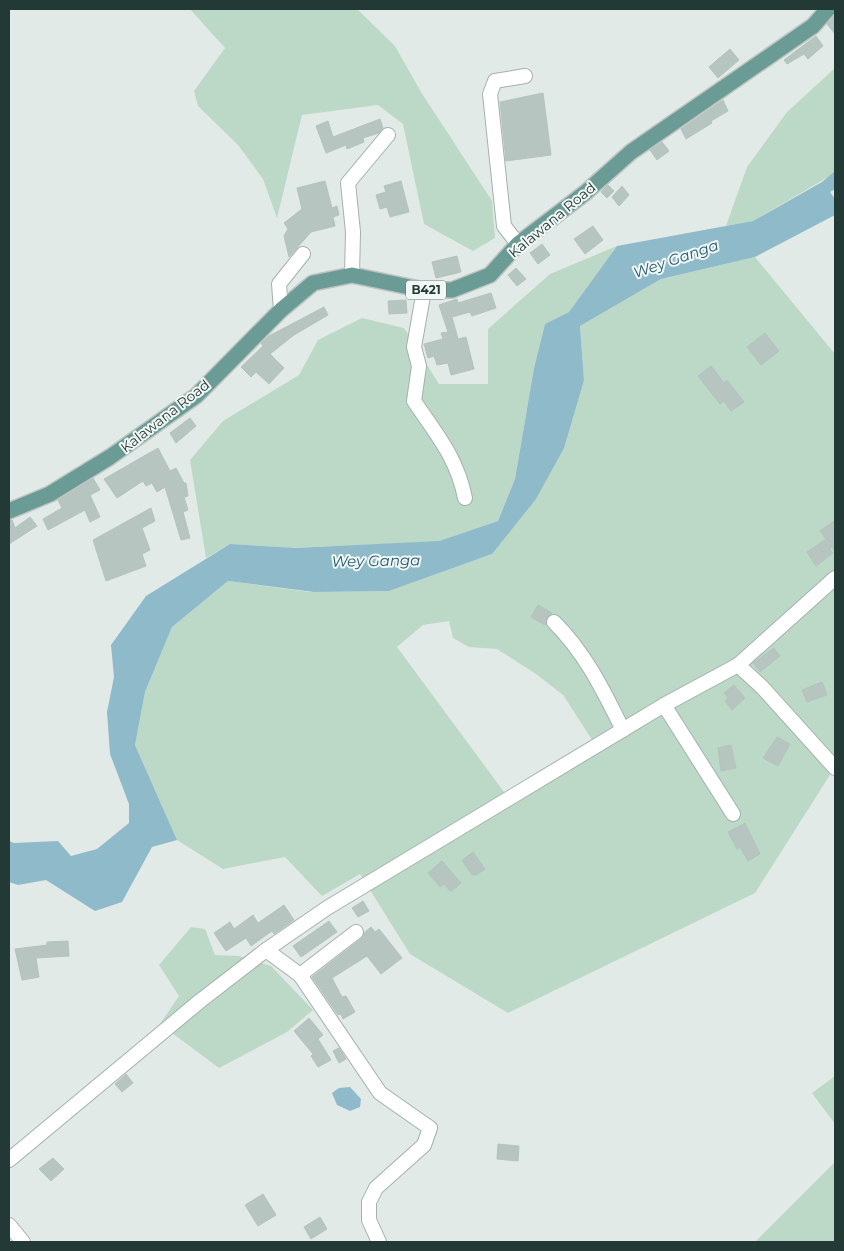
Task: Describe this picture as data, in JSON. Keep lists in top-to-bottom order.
{
  "streets": {
    "main road": ["Kalawana Road", "B421"]
  },
  "water": ["Wey Ganga"]
}
